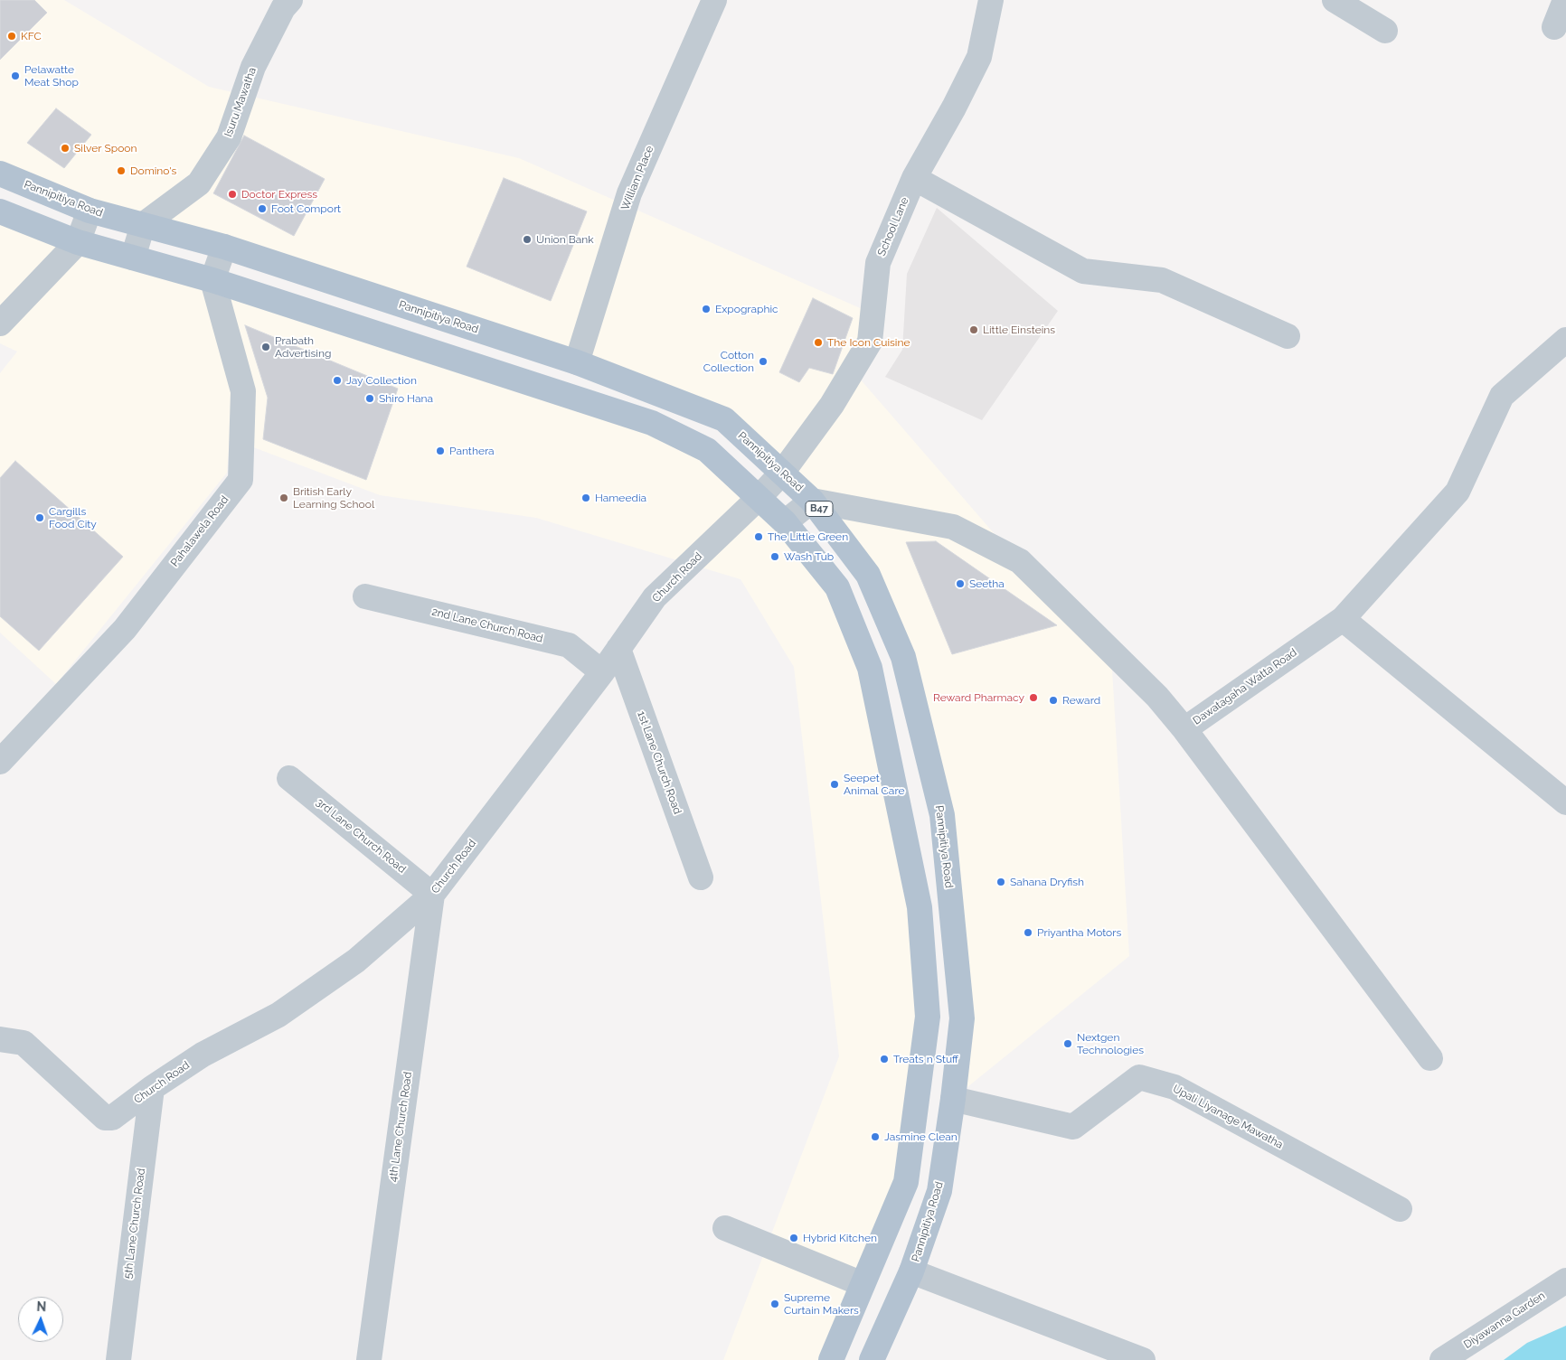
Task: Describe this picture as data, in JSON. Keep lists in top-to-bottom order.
{
  "streets": {
    "main road": ["Pannipitiya Road", "B47"],
    "street": [
      "Isuru Mawatha",
      "William Place",
      "School Lane",
      "Pahalawela Road",
      "Church Road",
      "2nd Lane Church Road",
      "Dawatagaha Watta Road",
      "1st Lane Church Road",
      "3rd Lane Church Road",
      "Upali Liyanage Mawatha",
      "4th Lane Church Road",
      "5th Lane Church Road",
      "Diyawanna Garden"
    ]
  },
  "crossings": [
    ["Isuru Mawatha", "Pannipitiya Road"],
    ["William Place", "Pannipitiya Road"],
    ["Pannipitiya Road", "School Lane"],
    ["Pannipitiya Road", "Church Road"],
    ["Pannipitiya Road", "Dawatagaha Watta Road"],
    ["Pannipitiya Road", "Upali Liyanage Mawatha"],
    ["School Lane", "Church Road"],
    ["Church Road", "2nd Lane Church Road"],
    ["Church Road", "1st Lane Church Road"],
    ["Church Road", "3rd Lane Church Road"],
    ["Church Road", "4th Lane Church Road"],
    ["Church Road", "5th Lane Church Road"],
    ["3rd Lane Church Road", "4th Lane Church Road"]
  ],
  "places": [
    "KFC",
    "Pelawatte Meat Shop",
    "Silver Spoon",
    "Domino's",
    "Doctor Express",
    "Foot Comport",
    "Union Bank",
    "Expographic",
    "Little Einsteins",
    "The Icon Cuisine",
    "Prabath Advertising",
    "Cotton Collection",
    "Jay Collection",
    "Shiro Hana",
    "Panthera",
    "British Early Learning School",
    "Hameedia",
    "Cargills Food City",
    "The Little Green",
    "Wash Tub",
    "Seetha",
    "Reward Pharmacy",
    "Reward",
    "Seepet Animal Care",
    "Sahana Dryfish",
    "Priyantha Motors",
    "Nextgen Technologies",
    "Treats n Stuff",
    "Jasmine Clean",
    "Hybrid Kitchen",
    "Supreme Curtain Makers"
  ],
  "north": "top"
}
